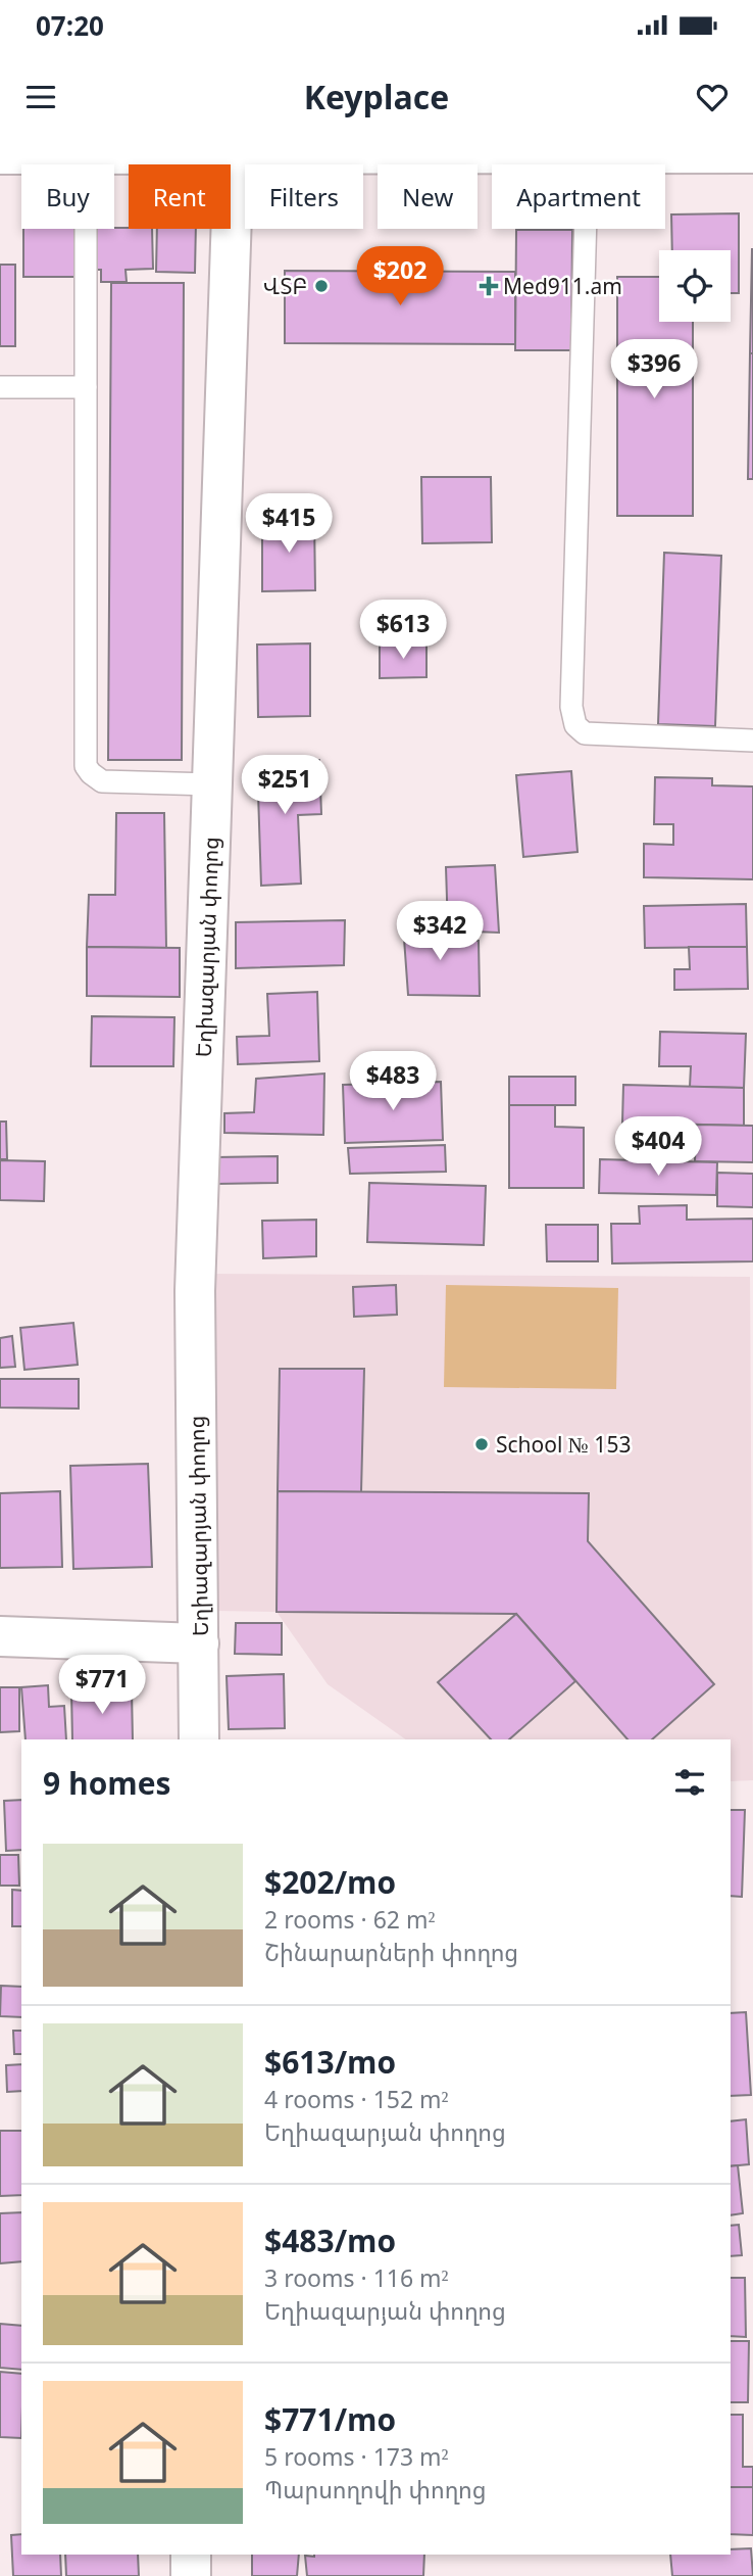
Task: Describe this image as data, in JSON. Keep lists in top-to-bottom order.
{
  "streets": {
    "street": ["Եղիազարյան փողոց"]
  },
  "places": {
    "other": ["ՎՏԲ", "School № 153"],
    "health": ["Med911.am"]
  },
  "page": {
    "status": "07:20",
    "header": "Keyplace",
    "chip": [
      "Buy",
      "Rent",
      "Filters",
      "New",
      "Apartment"
    ],
    "price": [
      "$202",
      "$396",
      "$415",
      "$613",
      "$251",
      "$342",
      "$483",
      "$404",
      "$771"
    ],
    "heading": "9 homes",
    "list": [
      {
        "name": "$202/mo",
        "note": "2 rooms · 62 m² · Շինարարների փողոց"
      },
      {
        "name": "$613/mo",
        "note": "4 rooms · 152 m² · Եղիազարյան փողոց"
      },
      {
        "name": "$483/mo",
        "note": "3 rooms · 116 m² · Եղիազարյան փողոց"
      },
      {
        "name": "$771/mo",
        "note": "5 rooms · 173 m² · Պարսողովի փողոց"
      }
    ]
  }
}
